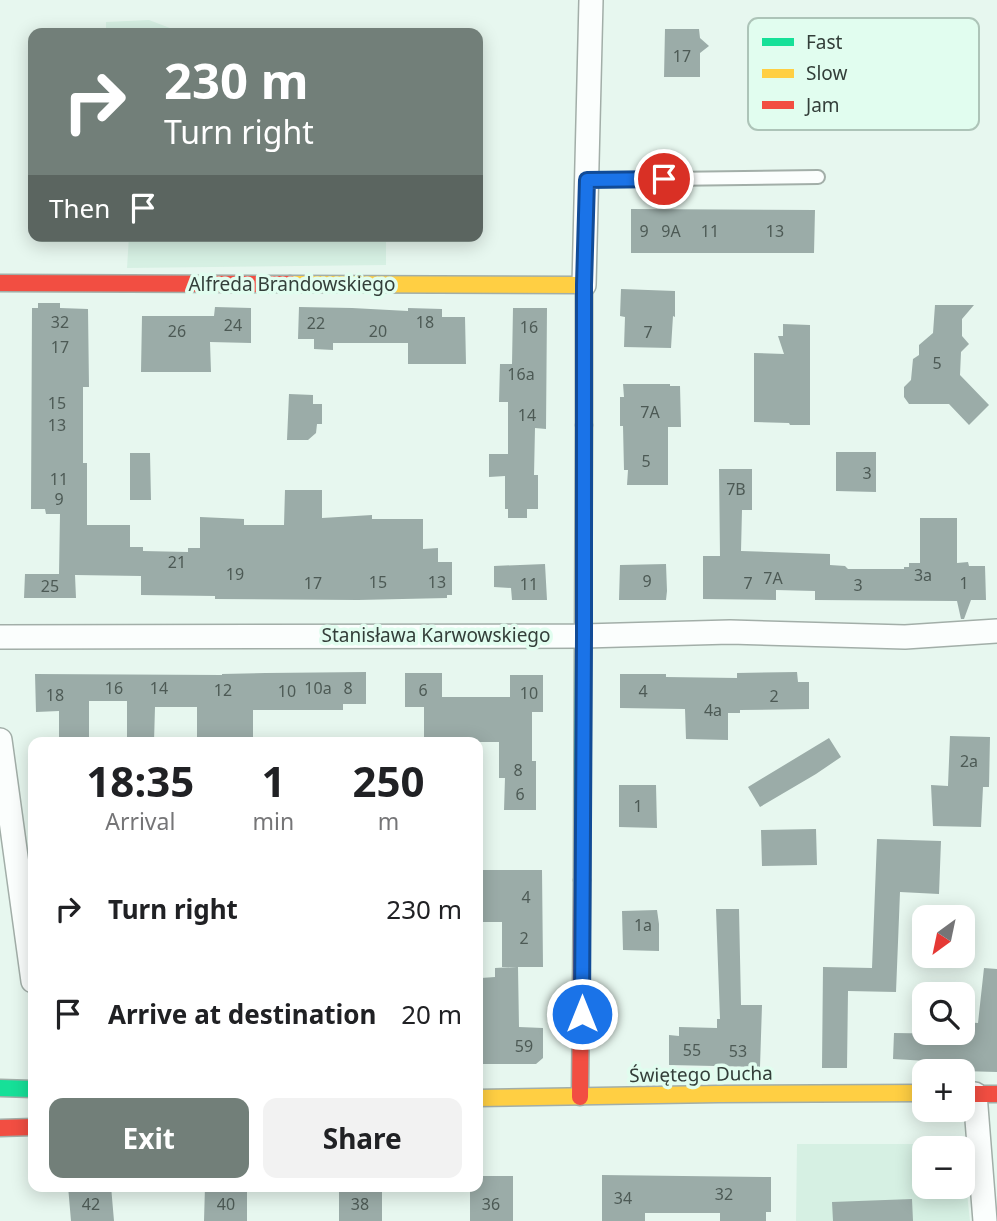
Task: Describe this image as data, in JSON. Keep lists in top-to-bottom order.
{
  "streets": {
    "street": ["Alfreda Brandowskiego", "Stanisława Karwowskiego", "Świętego Ducha"]
  },
  "house_numbers": [
    "17",
    "9",
    "9A",
    "11",
    "13",
    "32",
    "18",
    "22",
    "24",
    "16",
    "26",
    "20",
    "7",
    "17",
    "5",
    "16a",
    "15",
    "7A",
    "14",
    "13",
    "5",
    "3",
    "11",
    "7B",
    "9",
    "21",
    "19",
    "3a",
    "7A",
    "9",
    "15",
    "13",
    "17",
    "7",
    "1",
    "11",
    "3",
    "25",
    "16",
    "14",
    "10a",
    "8",
    "12",
    "6",
    "10",
    "4",
    "10",
    "18",
    "2",
    "4a",
    "2a",
    "8",
    "6",
    "1",
    "4",
    "1a",
    "2",
    "59",
    "55",
    "53",
    "32",
    "34",
    "42",
    "40",
    "38",
    "36"
  ],
  "legend": ["Fast", "Slow", "Jam"],
  "north": "bottom left",
  "page": {
    "turn": ["230 m", "Turn right"],
    "then": "Then",
    "eta": [
      "18:35",
      "Arrival",
      "1",
      "min",
      "250",
      "m"
    ],
    "list": [
      {
        "name": "Turn right",
        "value": "230 m"
      },
      {
        "name": "Arrive at destination",
        "value": "20 m"
      }
    ],
    "map_buttons": ["+", "−"],
    "buttons": ["Exit", "Share"]
  }
}
